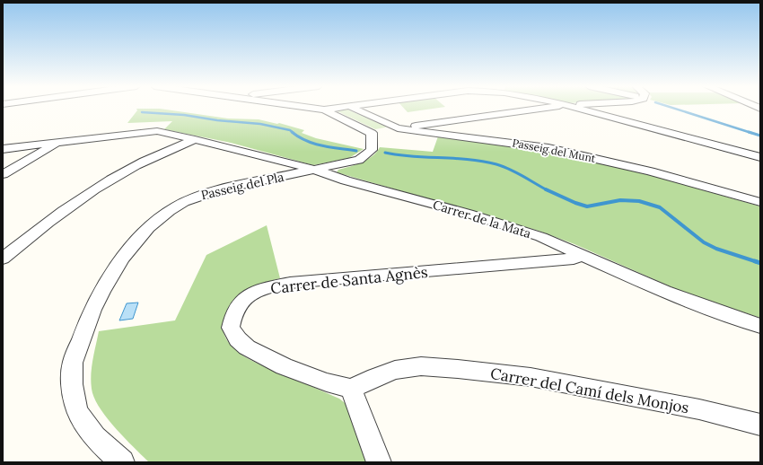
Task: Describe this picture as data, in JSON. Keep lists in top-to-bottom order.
{
  "streets": {
    "street": [
      "Passeig del Munt",
      "Passeig del Pla",
      "Carrer de la Mata",
      "Carrer de Santa Agnès",
      "Carrer del Camí dels Monjos"
    ]
  },
  "crossings": [
    ["Passeig del Pla", "Carrer de la Mata"],
    ["Carrer de la Mata", "Carrer de Santa Agnès"],
    ["Carrer de Santa Agnès", "Carrer del Camí dels Monjos"]
  ]
}
